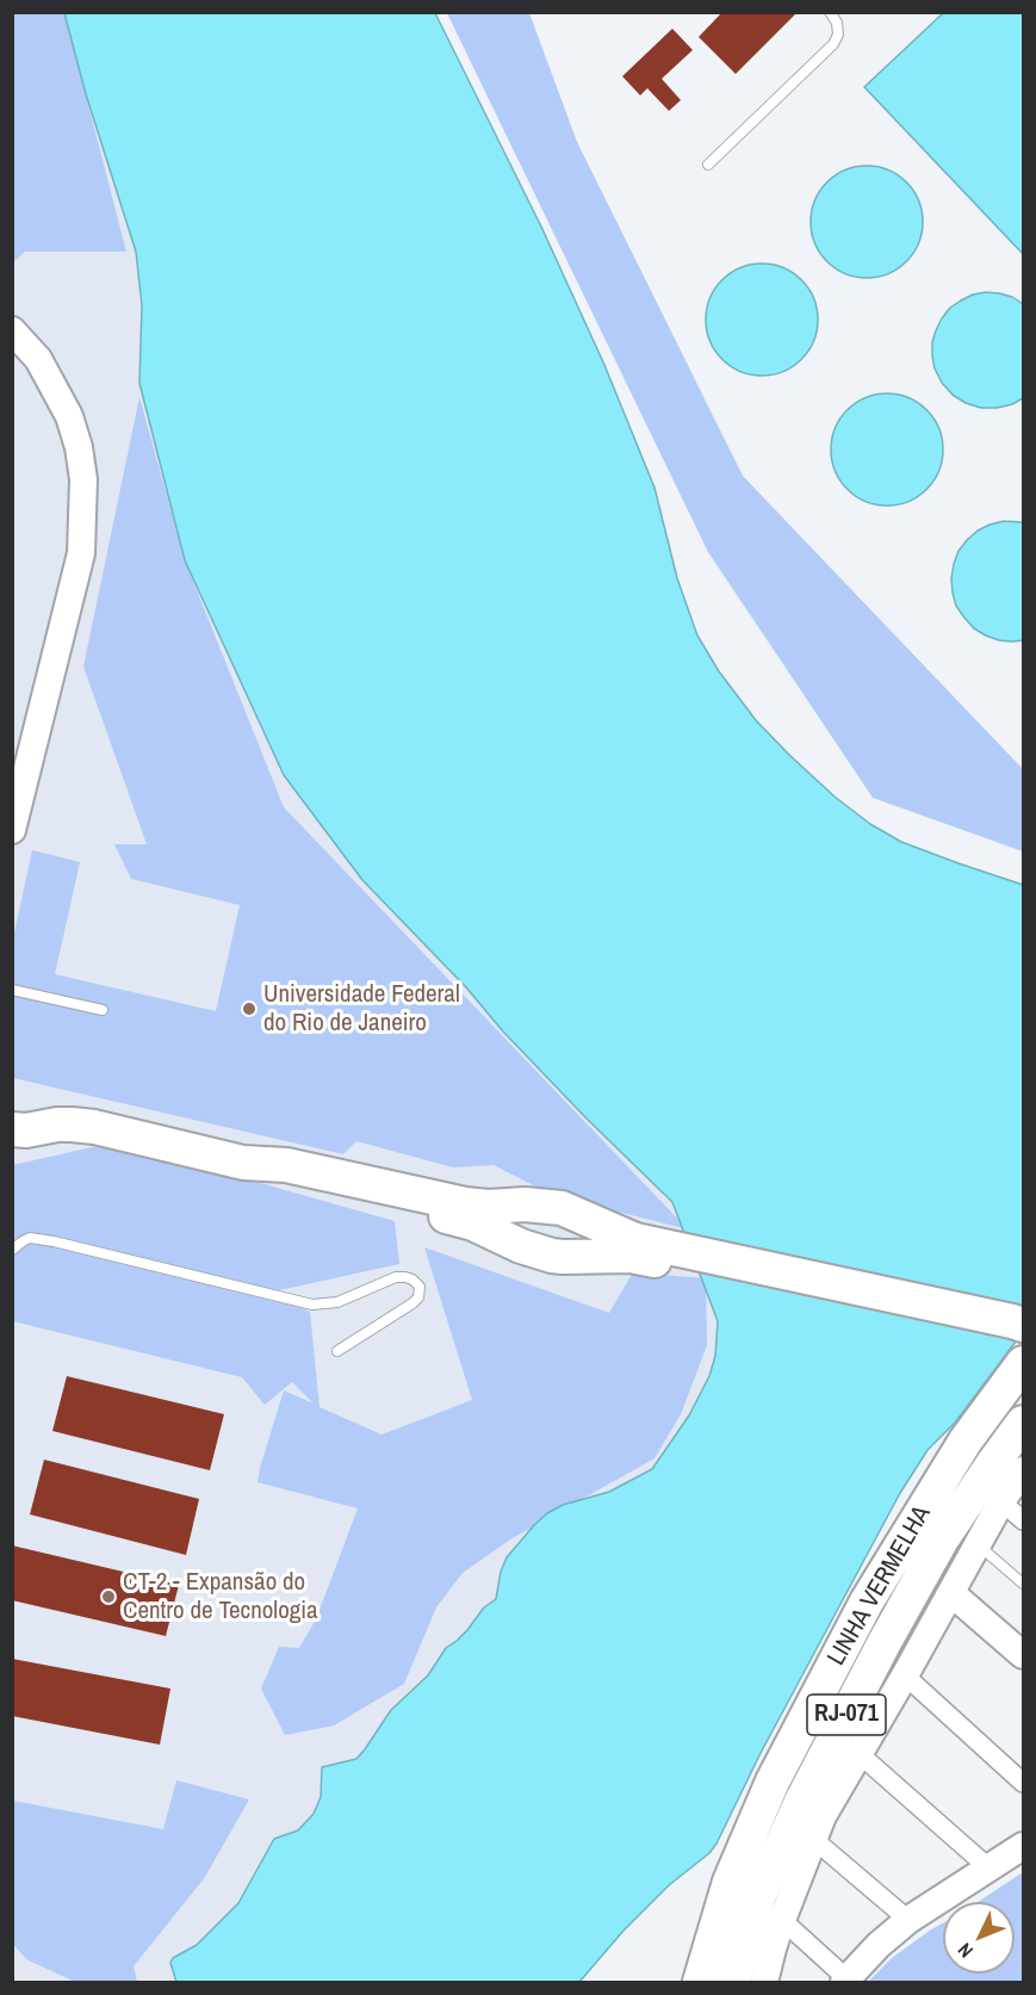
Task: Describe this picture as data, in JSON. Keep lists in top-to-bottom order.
{
  "streets": {
    "highway": ["LINHA VERMELHA", "RJ-071"]
  },
  "places": ["Universidade Federal do Rio de Janeiro", "CT-2 - Expansão do Centro de Tecnologia"],
  "north": "bottom left"
}
